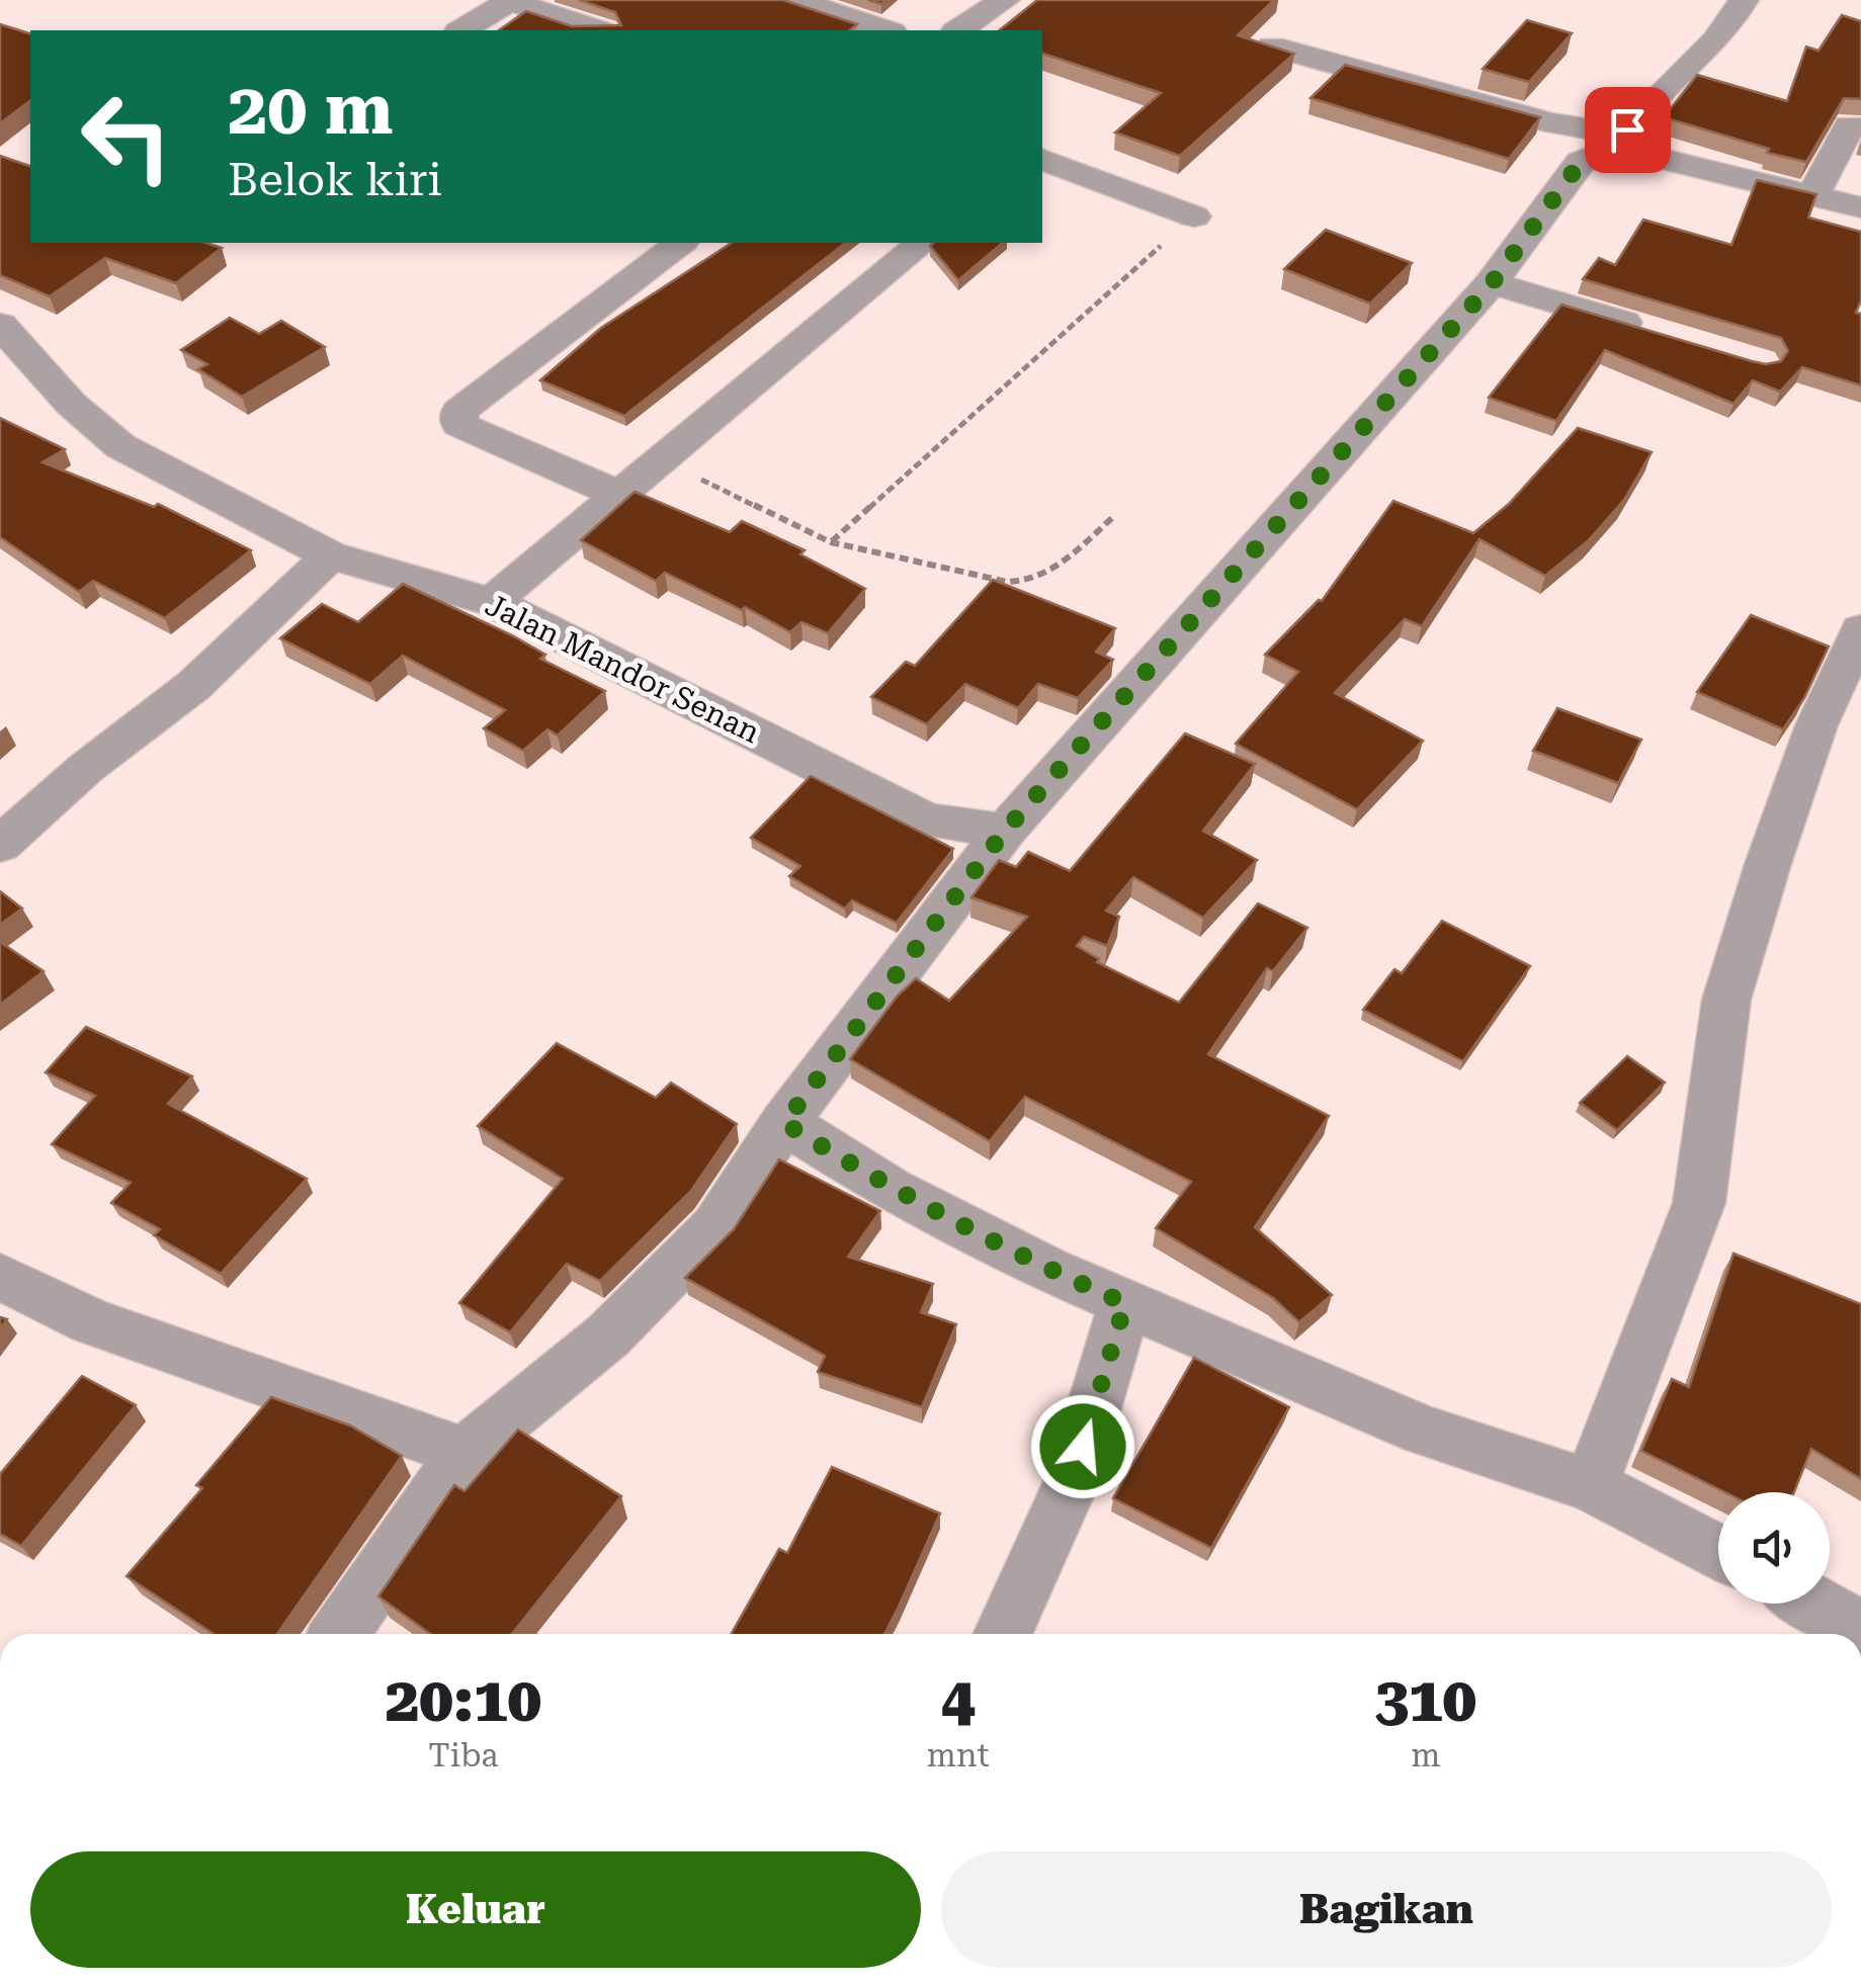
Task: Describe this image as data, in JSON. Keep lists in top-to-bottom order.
{
  "streets": {
    "street": ["Jalan Mandor Senan"]
  },
  "page": {
    "turn": ["20 m", "Belok kiri"],
    "eta": [
      "20:10",
      "Tiba",
      "4",
      "mnt",
      "310",
      "m"
    ],
    "buttons": ["Keluar", "Bagikan"]
  }
}
